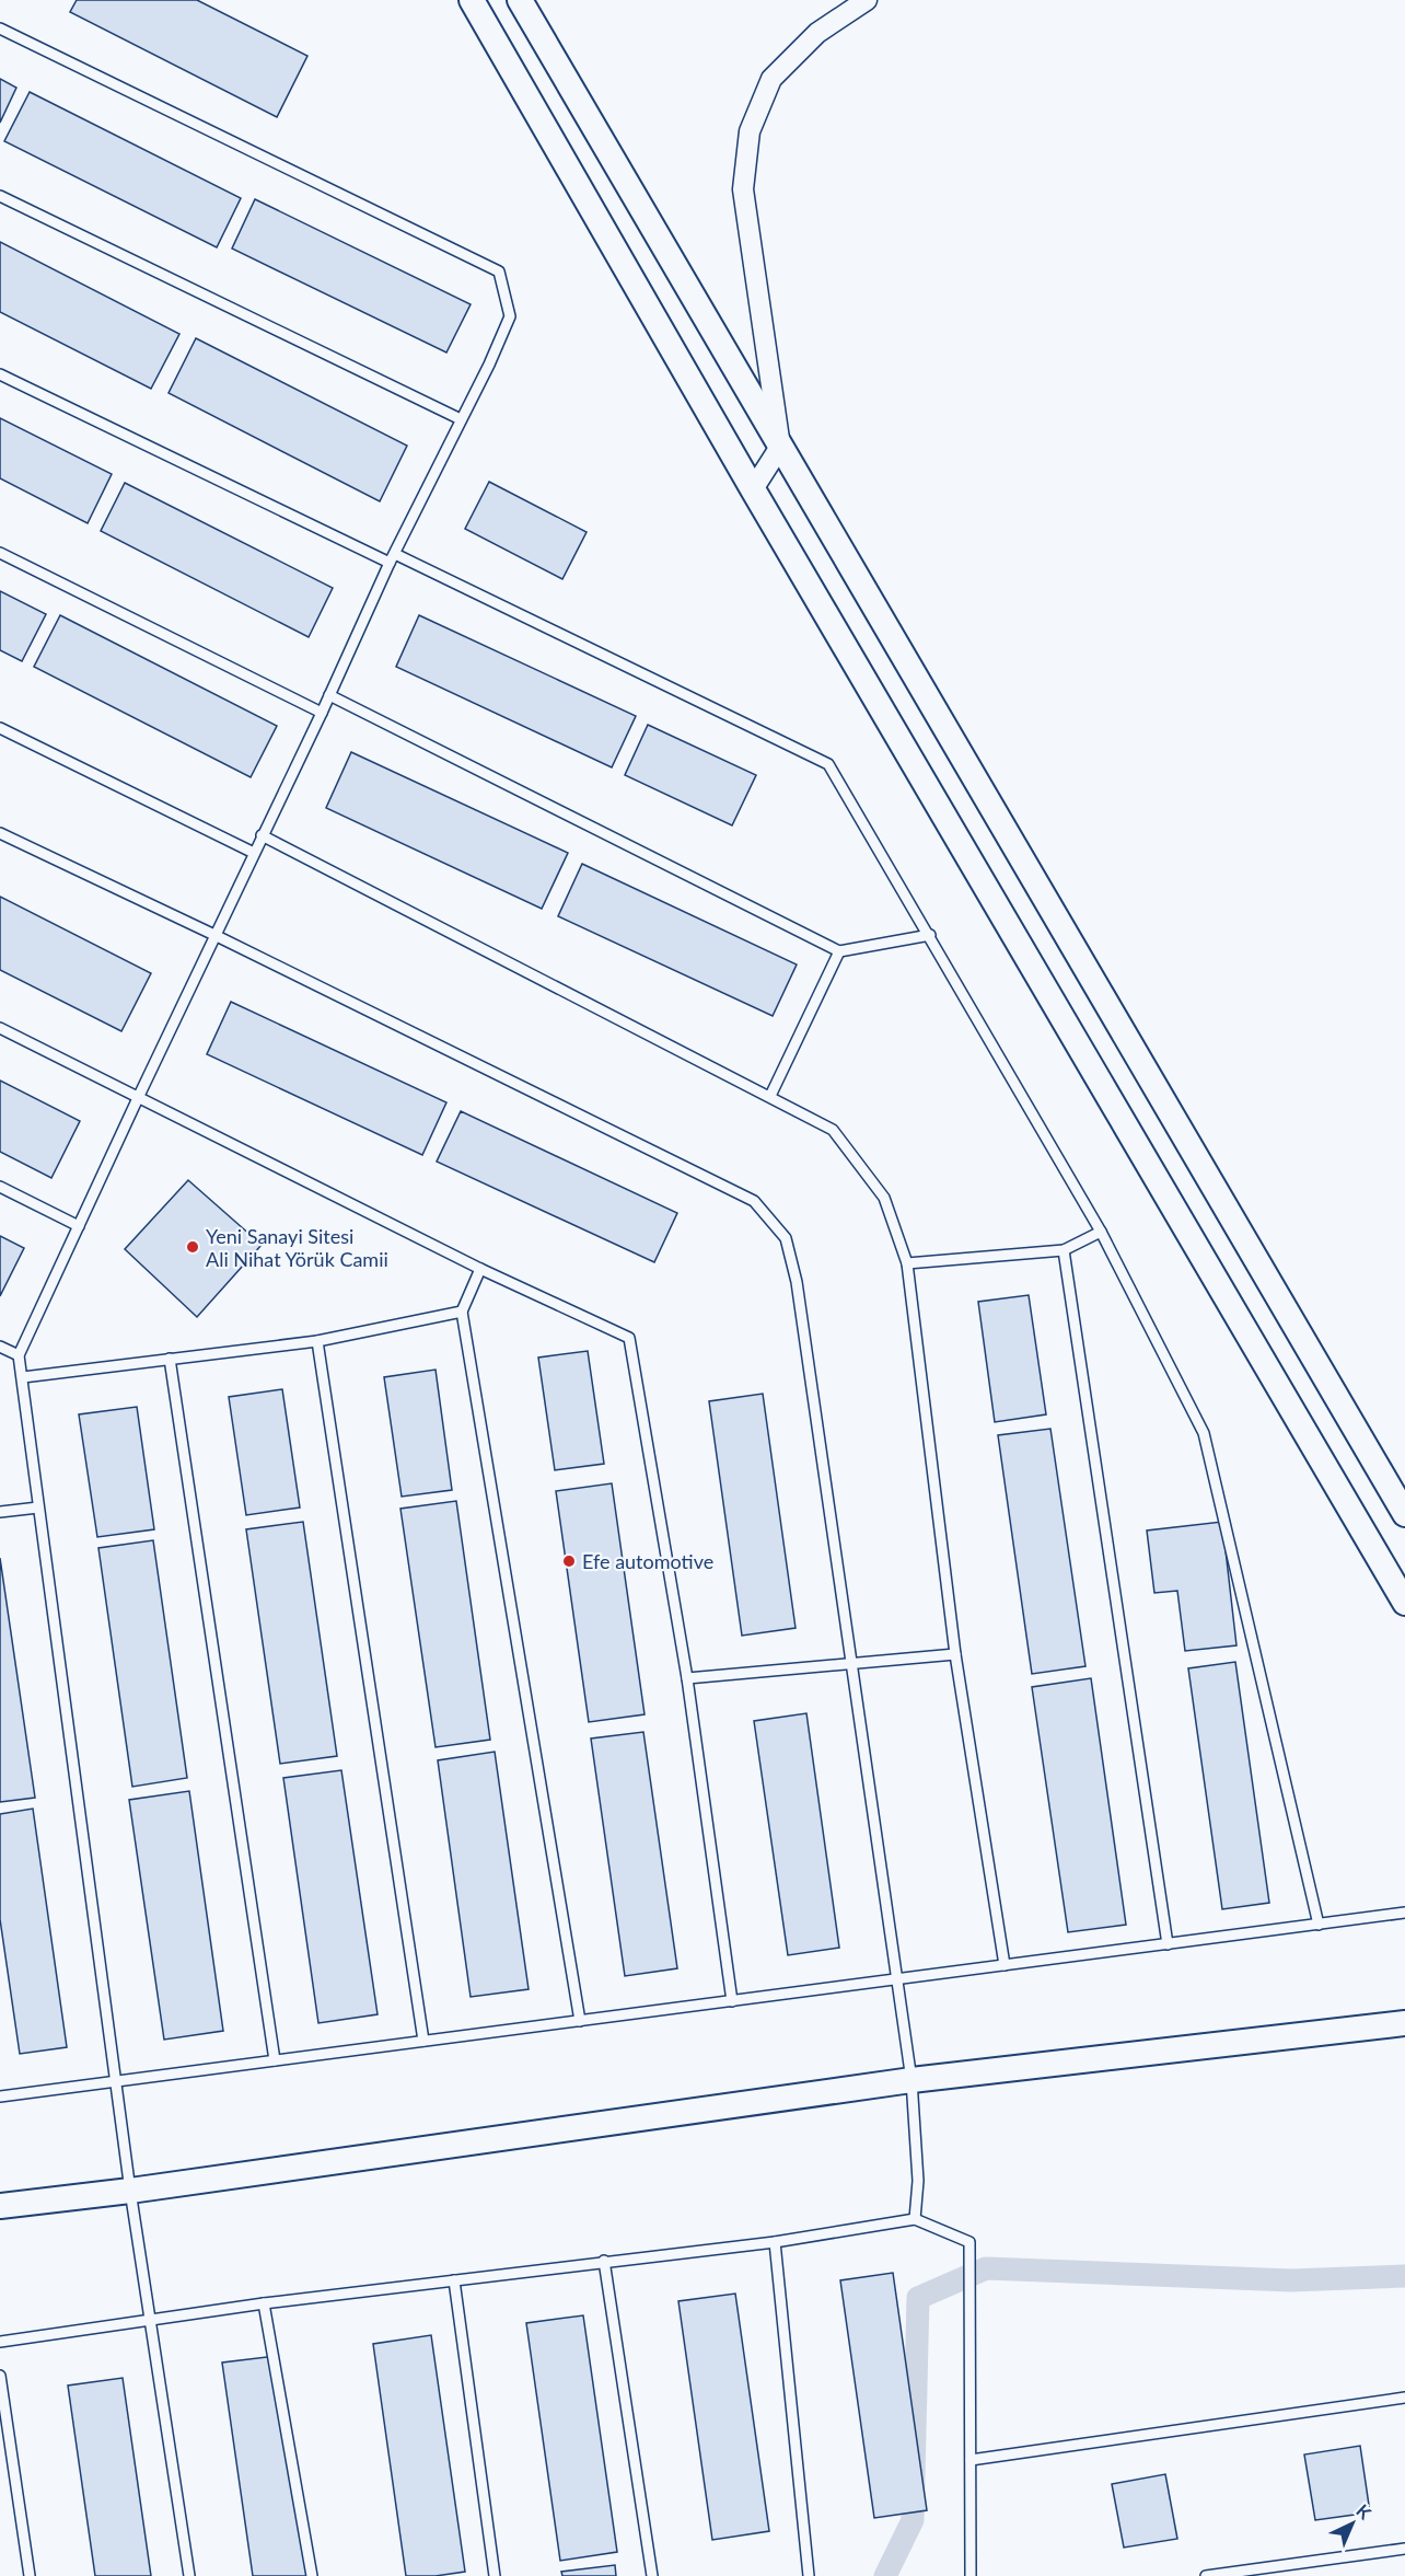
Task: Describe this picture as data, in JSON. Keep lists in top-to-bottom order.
{
  "places": ["Yeni Sanayi Sitesi Ali Nihat Yörük Camii", "Efe automotive"],
  "north": "top right"
}
